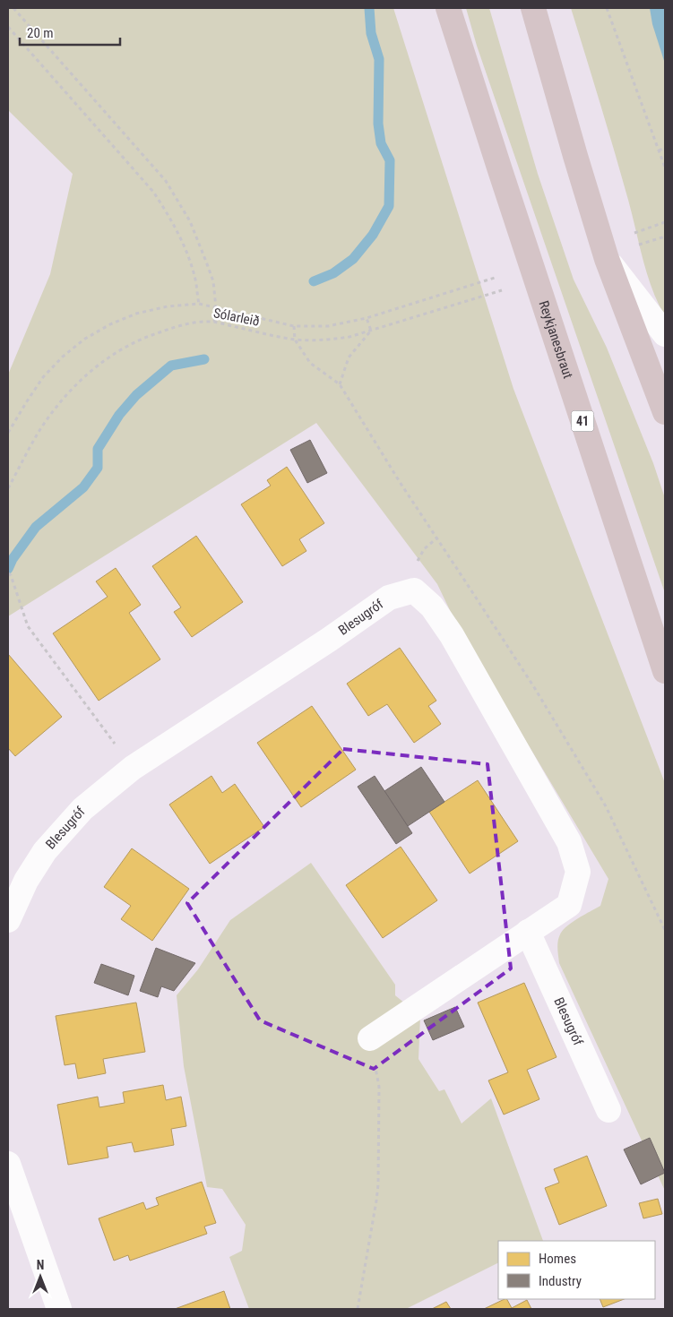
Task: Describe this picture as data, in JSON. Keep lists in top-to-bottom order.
{
  "streets": {
    "highway": ["Reykjanesbraut", "41"],
    "street": ["Blesugróf"],
    "path": ["Sólarleið"]
  },
  "legend": ["Homes", "Industry"],
  "scale_bar": "20 m",
  "north": "top"
}
